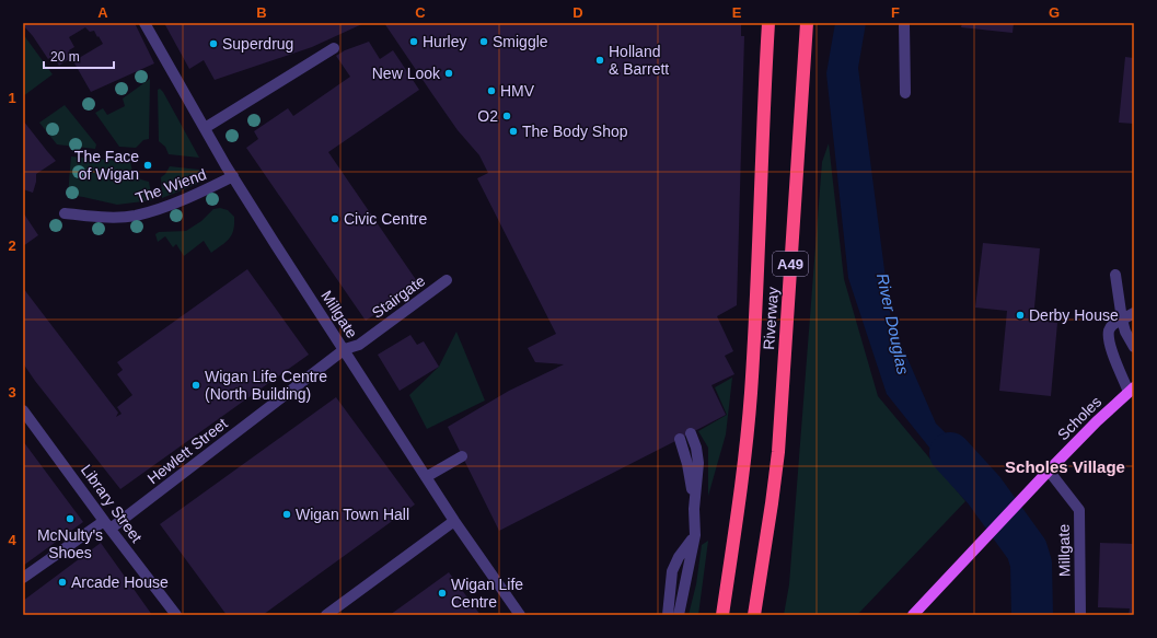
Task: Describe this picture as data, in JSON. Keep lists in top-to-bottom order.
{
  "streets": {
    "highway": ["A49", "Riverway"],
    "main road": ["Scholes"],
    "street": [
      "The Wiend",
      "Stairgate",
      "Millgate",
      "Hewlett Street",
      "Library Street"
    ]
  },
  "crossings": [
    ["The Wiend", "Millgate"],
    ["Stairgate", "Millgate"],
    ["Stairgate", "Hewlett Street"],
    ["Millgate", "Scholes"],
    ["Millgate", "Hewlett Street"],
    ["Hewlett Street", "Library Street"]
  ],
  "districts": ["Scholes Village"],
  "water": ["River Douglas"],
  "places": [
    "Hurley",
    "Smiggle",
    "Superdrug",
    "Holland & Barrett",
    "New Look",
    "HMV",
    "O2",
    "The Body Shop",
    "The Face of Wigan",
    "Civic Centre",
    "Derby House",
    "Wigan Life Centre (North Building)",
    "Wigan Town Hall",
    "McNulty's Shoes",
    "Arcade House",
    "Wigan Life Centre"
  ],
  "scale_bar": "20 m",
  "grid": {
    "columns": [
      "A",
      "B",
      "C",
      "D",
      "E",
      "F",
      "G"
    ],
    "rows": [
      "1",
      "2",
      "3",
      "4"
    ]
  }
}
